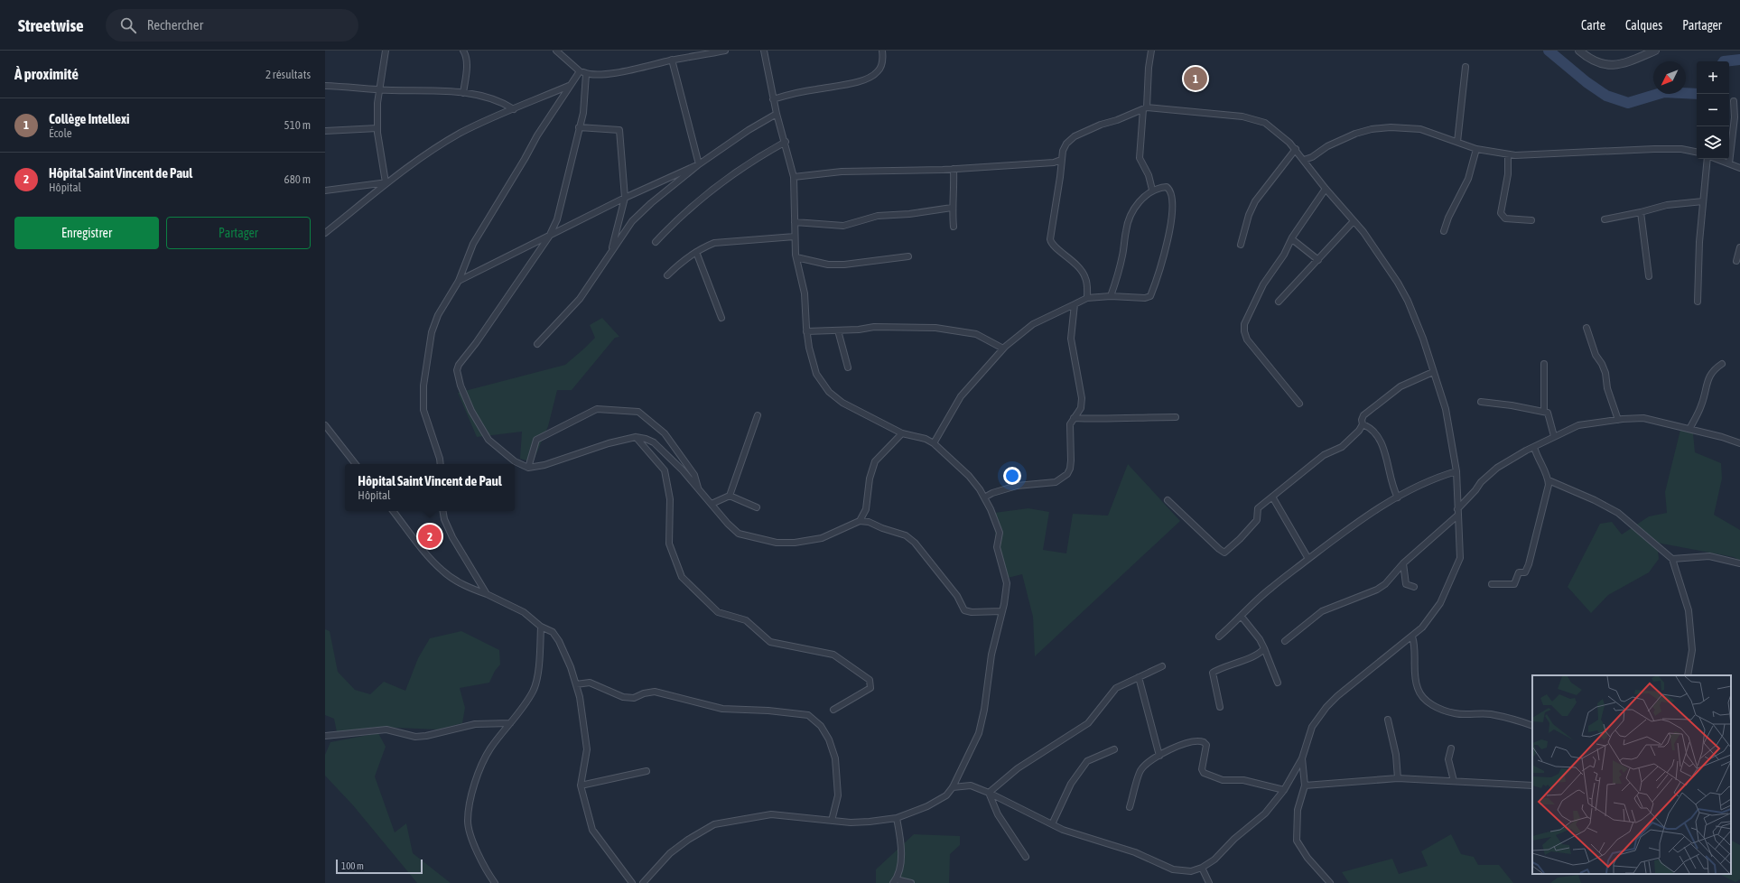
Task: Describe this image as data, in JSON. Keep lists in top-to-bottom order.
{
  "scale_bar": "100 m",
  "north": "bottom left",
  "page": {
    "header": "Streetwise",
    "search": "Rechercher",
    "nav": ["Carte", "Calques", "Partager"],
    "heading": ["À proximité", "2 résultats"],
    "map_buttons": ["+", "−"],
    "pins": ["1", "2"],
    "list": [
      {
        "mark": "1",
        "name": "Collège Intellexi",
        "note": "École",
        "value": "510 m"
      },
      {
        "mark": "2",
        "name": "Hôpital Saint Vincent de Paul",
        "note": "Hôpital",
        "value": "680 m"
      }
    ],
    "buttons": ["Enregistrer", "Partager"],
    "popup": ["Hôpital Saint Vincent de Paul", "Hôpital"],
    "scale": "100 m"
  }
}
